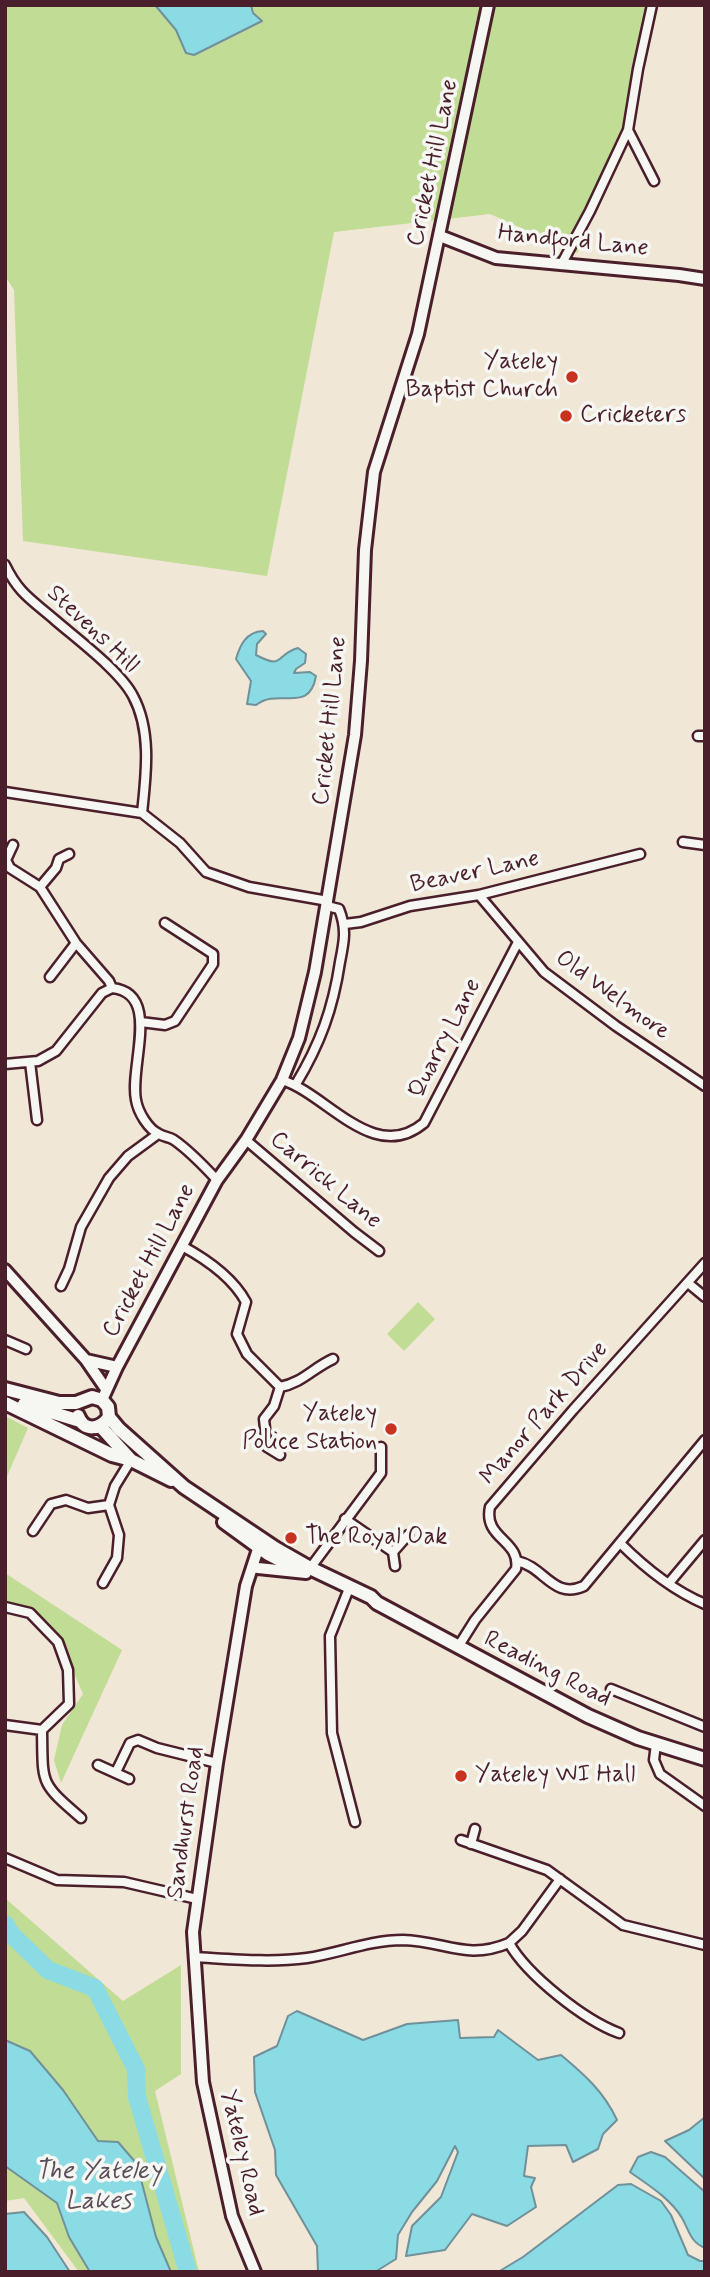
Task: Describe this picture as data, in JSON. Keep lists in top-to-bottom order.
{
  "streets": {
    "main road": ["Reading Road"],
    "street": [
      "Cricket Hill Lane",
      "Handford Lane",
      "Stevens Hill",
      "Beaver Lane",
      "Old Welmore",
      "Quarry Lane",
      "Carrick Lane",
      "Manor Park Drive",
      "Sandhurst Road",
      "Yateley Road"
    ]
  },
  "crossings": [
    ["Cricket Hill Lane", "Handford Lane"],
    ["Cricket Hill Lane", "Quarry Lane"],
    ["Cricket Hill Lane", "Carrick Lane"],
    ["Cricket Hill Lane", "Reading Road"],
    ["Beaver Lane", "Old Welmore"],
    ["Old Welmore", "Quarry Lane"],
    ["Reading Road", "Sandhurst Road"],
    ["Sandhurst Road", "Yateley Road"]
  ],
  "water": ["The Yateley Lakes"],
  "places": [
    "Yateley Baptist Church",
    "Cricketers",
    "Yateley Police Station",
    "The Royal Oak",
    "Yateley WI Hall"
  ]
}
